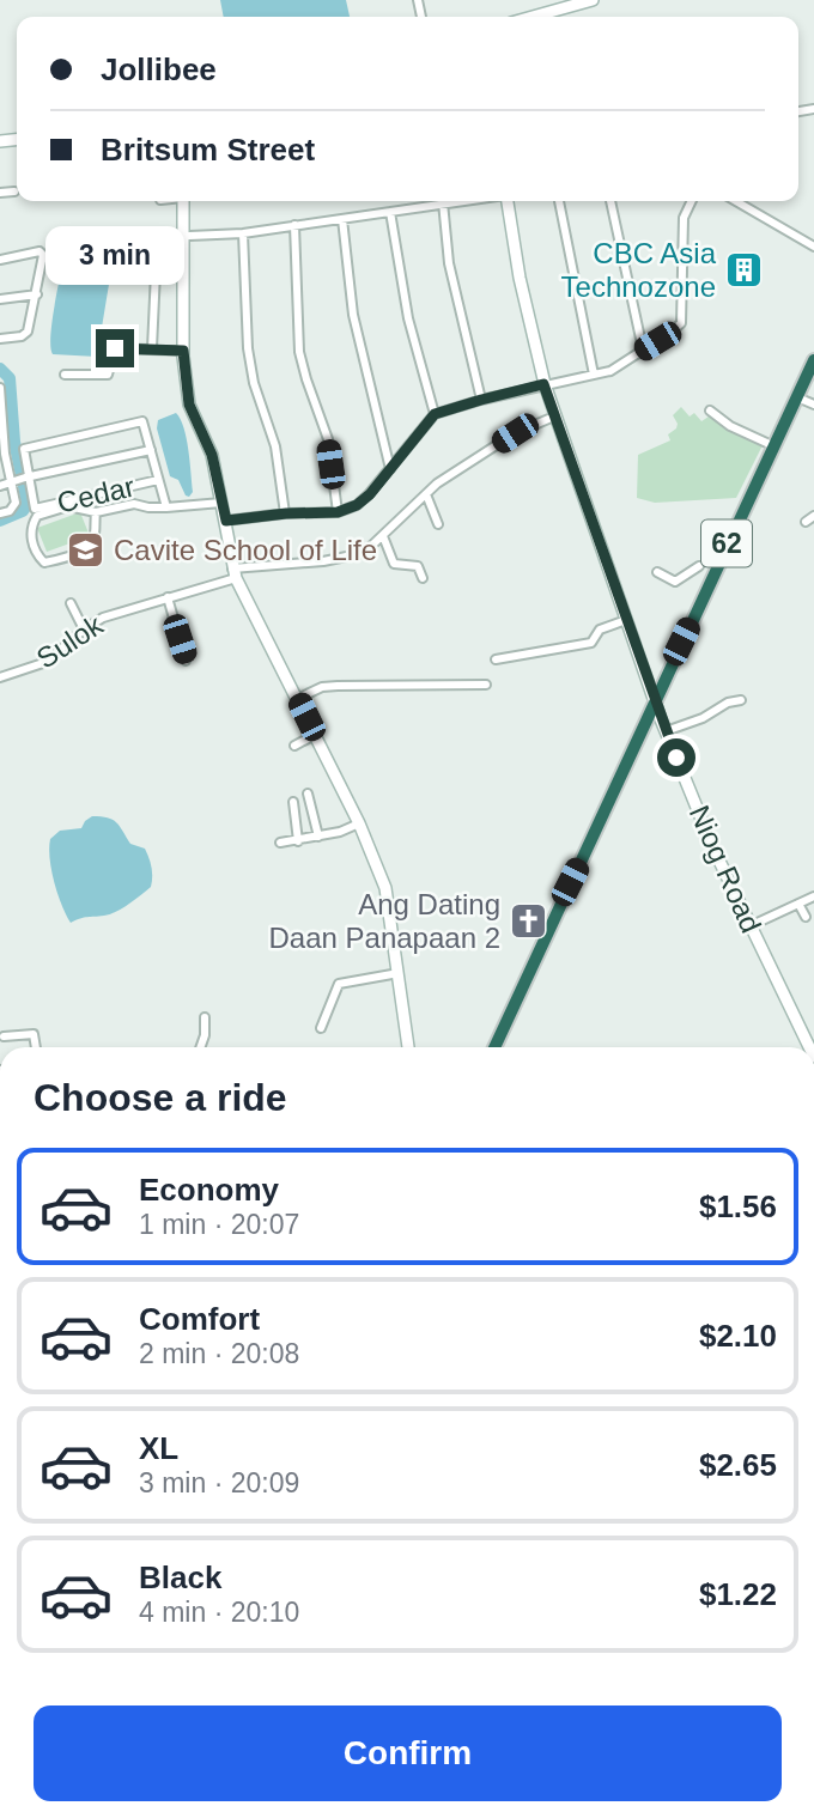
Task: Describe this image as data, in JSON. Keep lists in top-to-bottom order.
{
  "streets": {
    "highway": ["62"],
    "street": ["Cedar", "Sulok", "Niog Road"]
  },
  "crossings": [
    ["62", "Niog Road"],
    ["Sulok", "Niog Road"]
  ],
  "places": {
    "building": ["CBC Asia Technozone"],
    "school or university": ["Cavite School of Life"],
    "church": ["Ang Dating Daan Panapaan 2"]
  },
  "page": {
    "banner": ["Jollibee", "Britsum Street"],
    "bubble": "3 min",
    "heading": "Choose a ride",
    "list": [
      {
        "name": "Economy",
        "note": "1 min · 20:07",
        "value": "$1.56"
      },
      {
        "name": "Comfort",
        "note": "2 min · 20:08",
        "value": "$2.10"
      },
      {
        "name": "XL",
        "note": "3 min · 20:09",
        "value": "$2.65"
      },
      {
        "name": "Black",
        "note": "4 min · 20:10",
        "value": "$1.22"
      }
    ],
    "buttons": "Confirm"
  }
}
